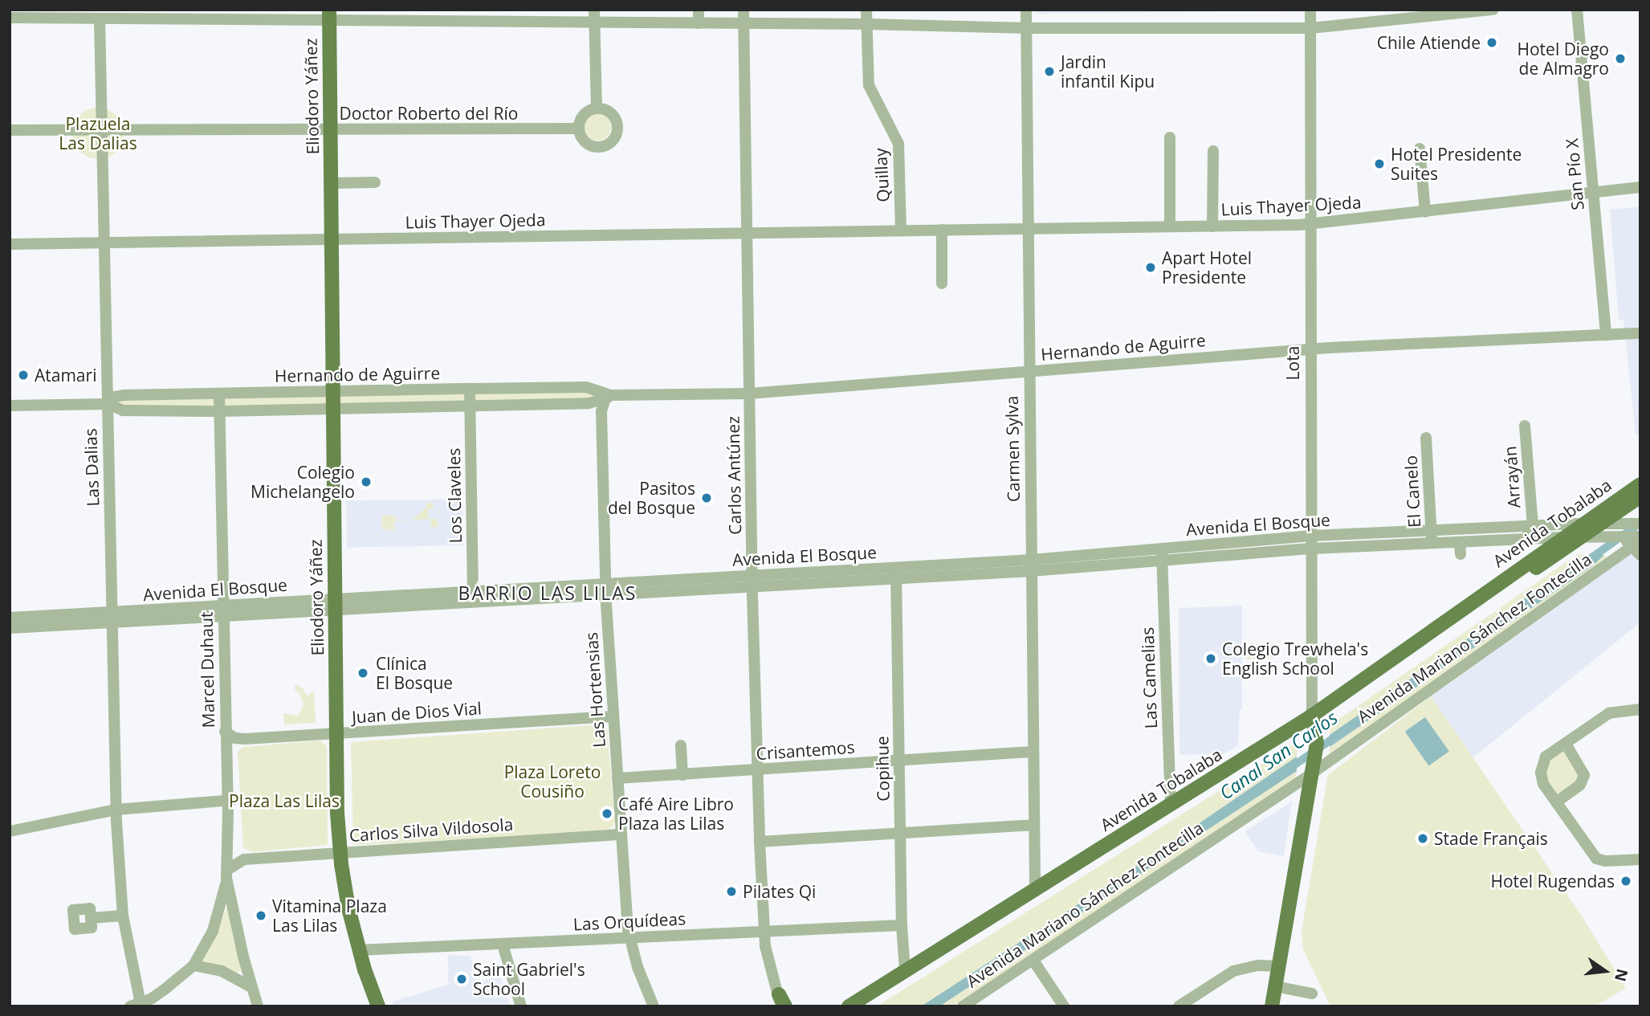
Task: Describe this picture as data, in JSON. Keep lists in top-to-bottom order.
{
  "streets": {
    "main road": ["Eliodoro Yáñez", "Lota", "Avenida Tobalaba"],
    "street": [
      "Doctor Roberto del Río",
      "San Pío X",
      "Quillay",
      "Luis Thayer Ojeda",
      "Hernando de Aguirre",
      "Carmen Sylva",
      "Las Dalias",
      "Carlos Antúnez",
      "Arrayán",
      "El Canelo",
      "Los Claveles",
      "Avenida El Bosque",
      "Avenida Mariano Sánchez Fontecilla",
      "Marcel Duhaut",
      "Las Camelias",
      "Las Hortensias",
      "Juan de Dios Vial",
      "Crisantemos",
      "Copihue",
      "Carlos Silva Vildosola",
      "Las Orquídeas"
    ]
  },
  "crossings": [
    ["Eliodoro Yáñez", "Doctor Roberto del Río"],
    ["Eliodoro Yáñez", "Luis Thayer Ojeda"],
    ["Eliodoro Yáñez", "Hernando de Aguirre"],
    ["Eliodoro Yáñez", "Avenida El Bosque"],
    ["Eliodoro Yáñez", "Juan de Dios Vial"],
    ["Eliodoro Yáñez", "Carlos Silva Vildosola"],
    ["Eliodoro Yáñez", "Las Orquídeas"],
    ["Doctor Roberto del Río", "Las Dalias"],
    ["San Pío X", "Luis Thayer Ojeda"],
    ["San Pío X", "Hernando de Aguirre"],
    ["Quillay", "Luis Thayer Ojeda"],
    ["Luis Thayer Ojeda", "Lota"],
    ["Luis Thayer Ojeda", "Carmen Sylva"],
    ["Luis Thayer Ojeda", "Las Dalias"],
    ["Luis Thayer Ojeda", "Carlos Antúnez"],
    ["Hernando de Aguirre", "Lota"],
    ["Hernando de Aguirre", "Carmen Sylva"],
    ["Hernando de Aguirre", "Las Dalias"],
    ["Hernando de Aguirre", "Carlos Antúnez"],
    ["Hernando de Aguirre", "Los Claveles"],
    ["Hernando de Aguirre", "Marcel Duhaut"],
    ["Hernando de Aguirre", "Las Hortensias"],
    ["Lota", "Avenida Tobalaba"],
    ["Lota", "Avenida El Bosque"],
    ["Lota", "Avenida Mariano Sánchez Fontecilla"],
    ["Carmen Sylva", "Avenida Tobalaba"],
    ["Carmen Sylva", "Avenida El Bosque"],
    ["Carmen Sylva", "Crisantemos"],
    ["Las Dalias", "Avenida El Bosque"],
    ["Las Dalias", "Marcel Duhaut"],
    ["Carlos Antúnez", "Avenida El Bosque"],
    ["Carlos Antúnez", "Crisantemos"],
    ["Carlos Antúnez", "Las Orquídeas"],
    ["Arrayán", "Avenida El Bosque"],
    ["El Canelo", "Avenida El Bosque"],
    ["Los Claveles", "Avenida El Bosque"],
    ["Avenida Tobalaba", "Avenida El Bosque"],
    ["Avenida Tobalaba", "Las Camelias"],
    ["Avenida Tobalaba", "Copihue"],
    ["Avenida El Bosque", "Marcel Duhaut"],
    ["Avenida El Bosque", "Las Camelias"],
    ["Avenida El Bosque", "Las Hortensias"],
    ["Avenida El Bosque", "Copihue"],
    ["Marcel Duhaut", "Juan de Dios Vial"],
    ["Marcel Duhaut", "Carlos Silva Vildosola"],
    ["Las Hortensias", "Juan de Dios Vial"],
    ["Las Hortensias", "Crisantemos"],
    ["Las Hortensias", "Carlos Silva Vildosola"],
    ["Las Hortensias", "Las Orquídeas"],
    ["Crisantemos", "Copihue"],
    ["Copihue", "Las Orquídeas"]
  ],
  "districts": ["BARRIO LAS LILAS"],
  "water": ["Canal San Carlos"],
  "parks": ["Plazuela Las Dalias", "Plaza Loreto Cousiño", "Plaza Las Lilas"],
  "places": [
    "Chile Atiende",
    "Hotel Diego de Almagro",
    "Jardin infantil Kipu",
    "Hotel Presidente Suites",
    "Apart Hotel Presidente",
    "Atamari",
    "Colegio Michelangelo",
    "Pasitos del Bosque",
    "Colegio Trewhela's English School",
    "Clínica El Bosque",
    "Café Aire Libro Plaza las Lilas",
    "Stade Français",
    "Hotel Rugendas",
    "Pilates Qi",
    "Vitamina Plaza Las Lilas",
    "Saint Gabriel's School"
  ],
  "north": "right"
}
